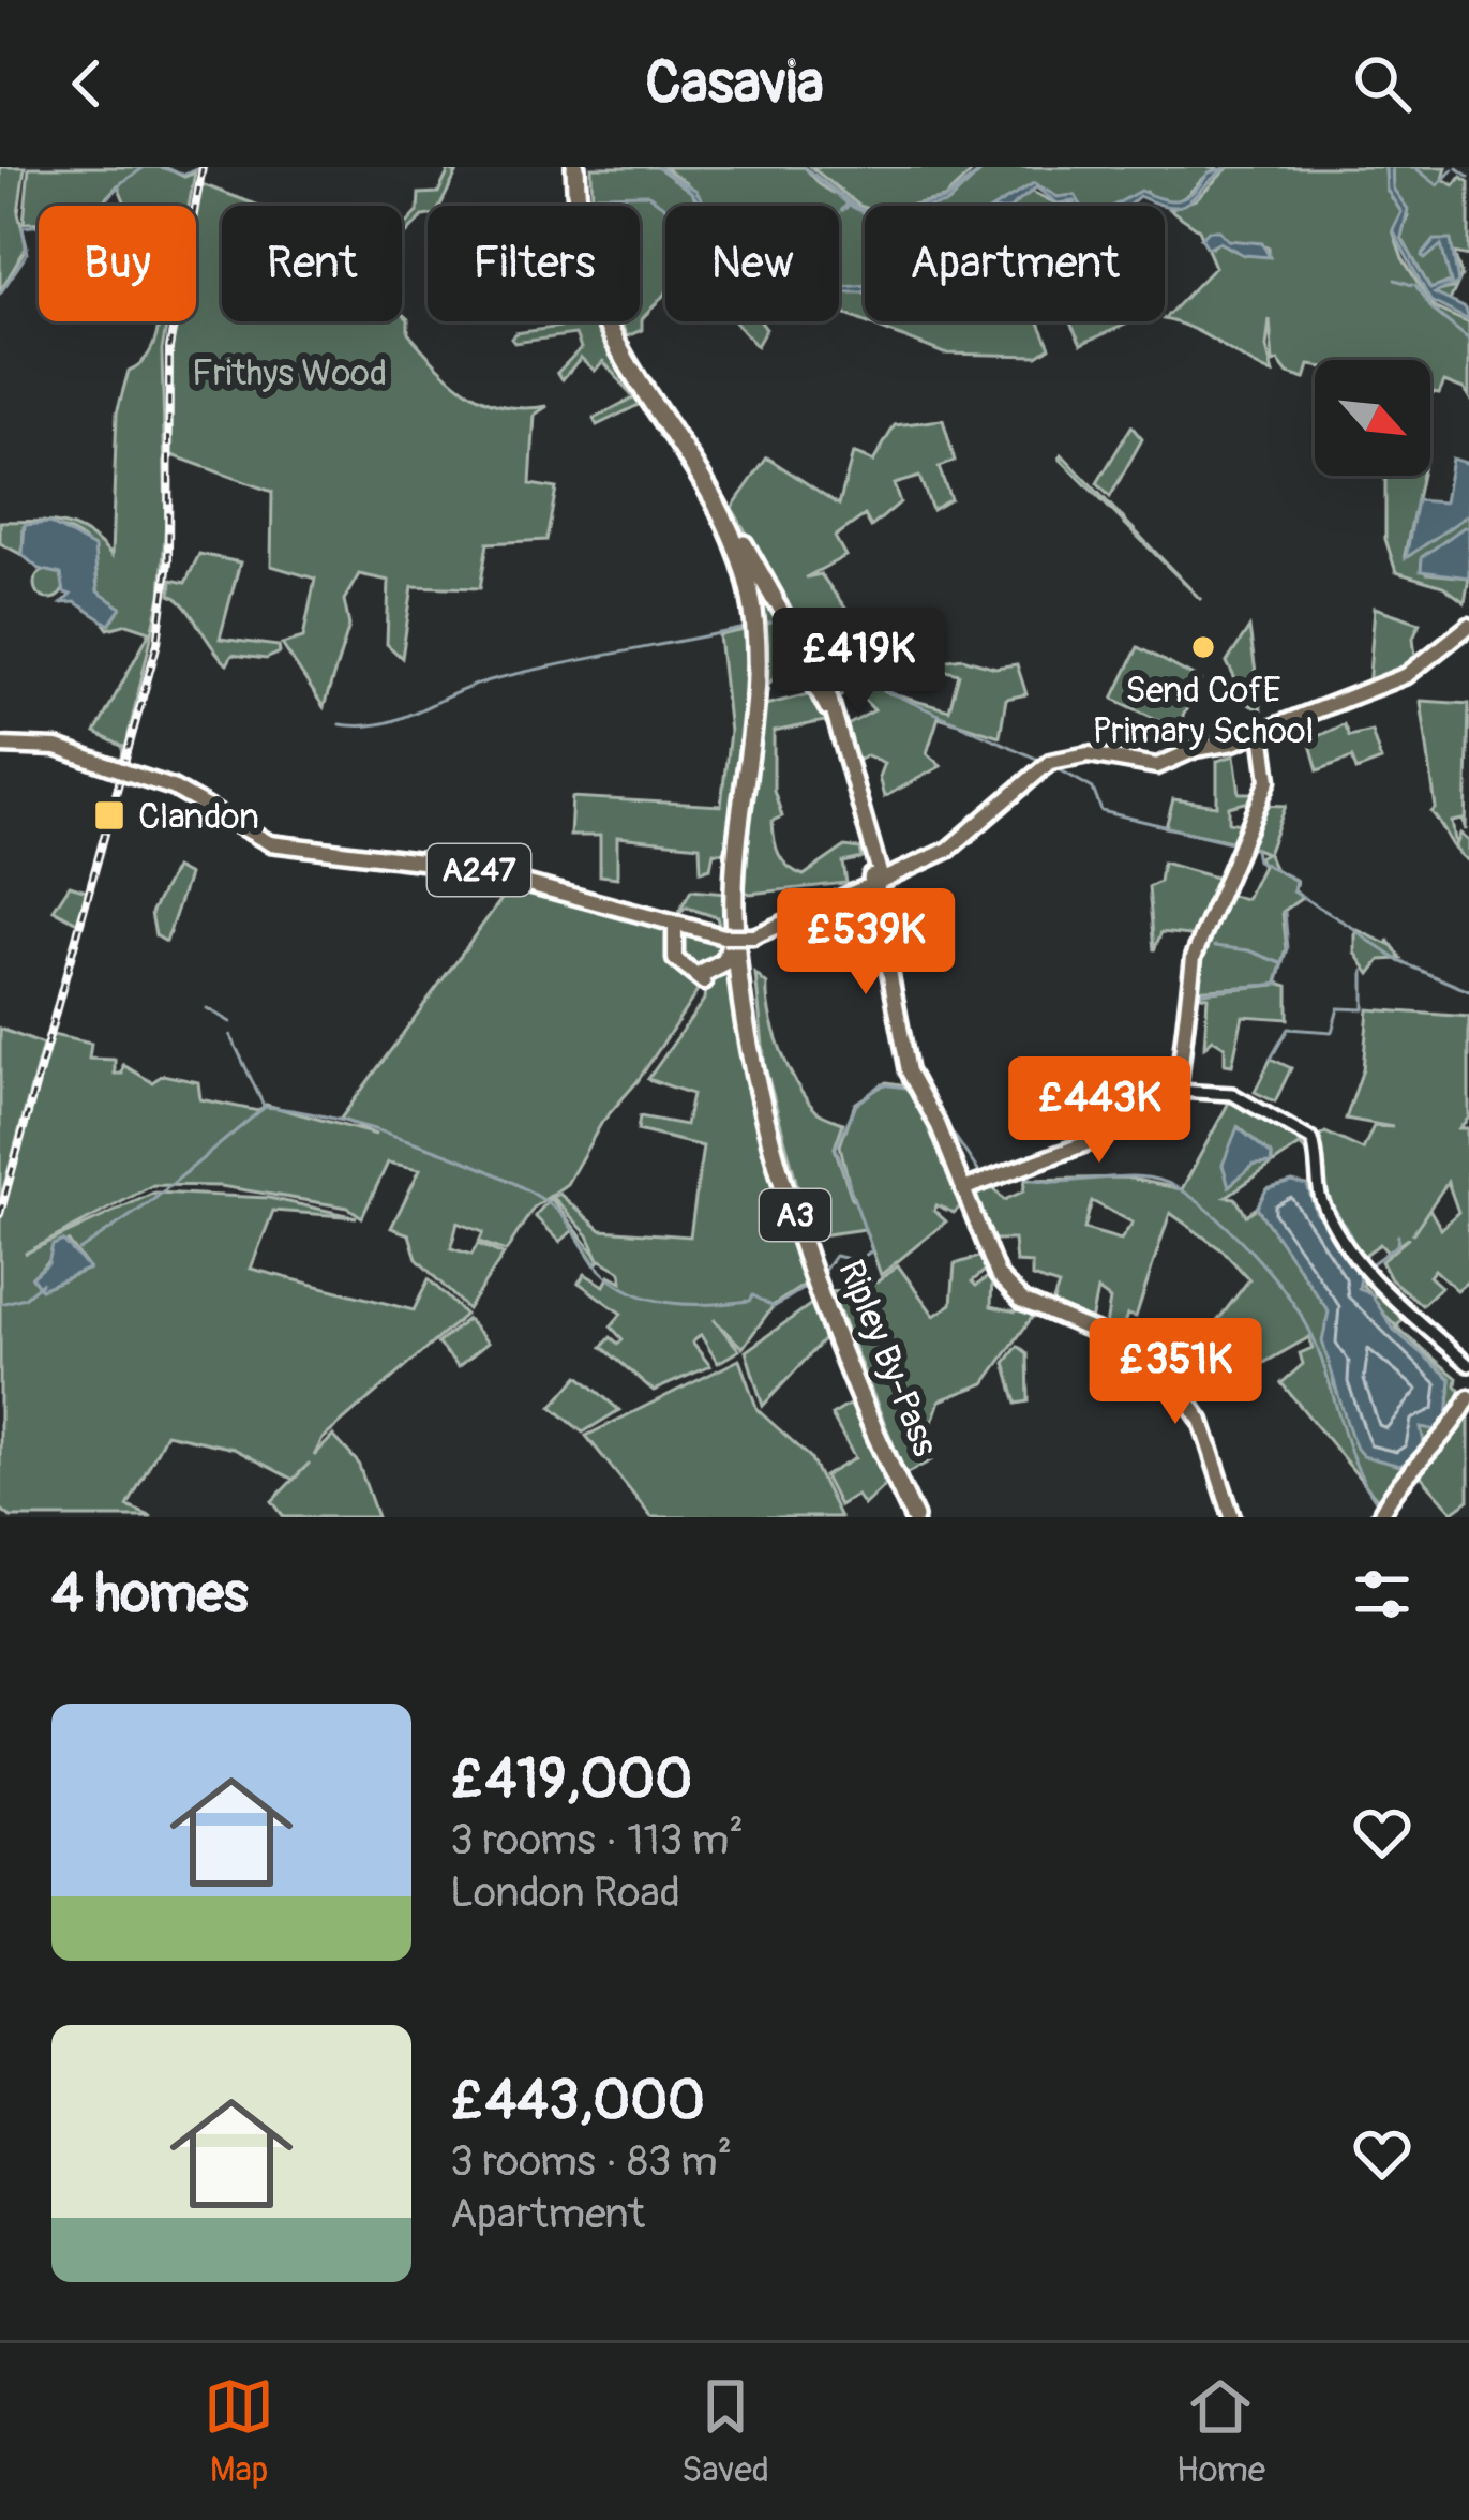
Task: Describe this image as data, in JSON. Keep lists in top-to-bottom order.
{
  "streets": {
    "highway": ["A3", "Ripley By-Pass"],
    "main road": ["A247"]
  },
  "crossings": [
    ["A3", "Ripley By-Pass"]
  ],
  "parks": ["Frithys Wood"],
  "places": {
    "other": ["Send CofE Primary School"],
    "transit": ["Clandon"]
  },
  "north": "bottom right",
  "page": {
    "header": "Casavia",
    "chip": [
      "Buy",
      "Rent",
      "Filters",
      "New",
      "Apartment"
    ],
    "price": [
      "£419K",
      "£539K",
      "£443K",
      "£351K"
    ],
    "heading": "4 homes",
    "list": [
      {
        "name": "£419,000",
        "note": "3 rooms · 113 m² · London Road"
      },
      {
        "name": "£443,000",
        "note": "3 rooms · 83 m² · Apartment"
      }
    ],
    "tabs": ["Map", "Saved", "Home"]
  }
}
